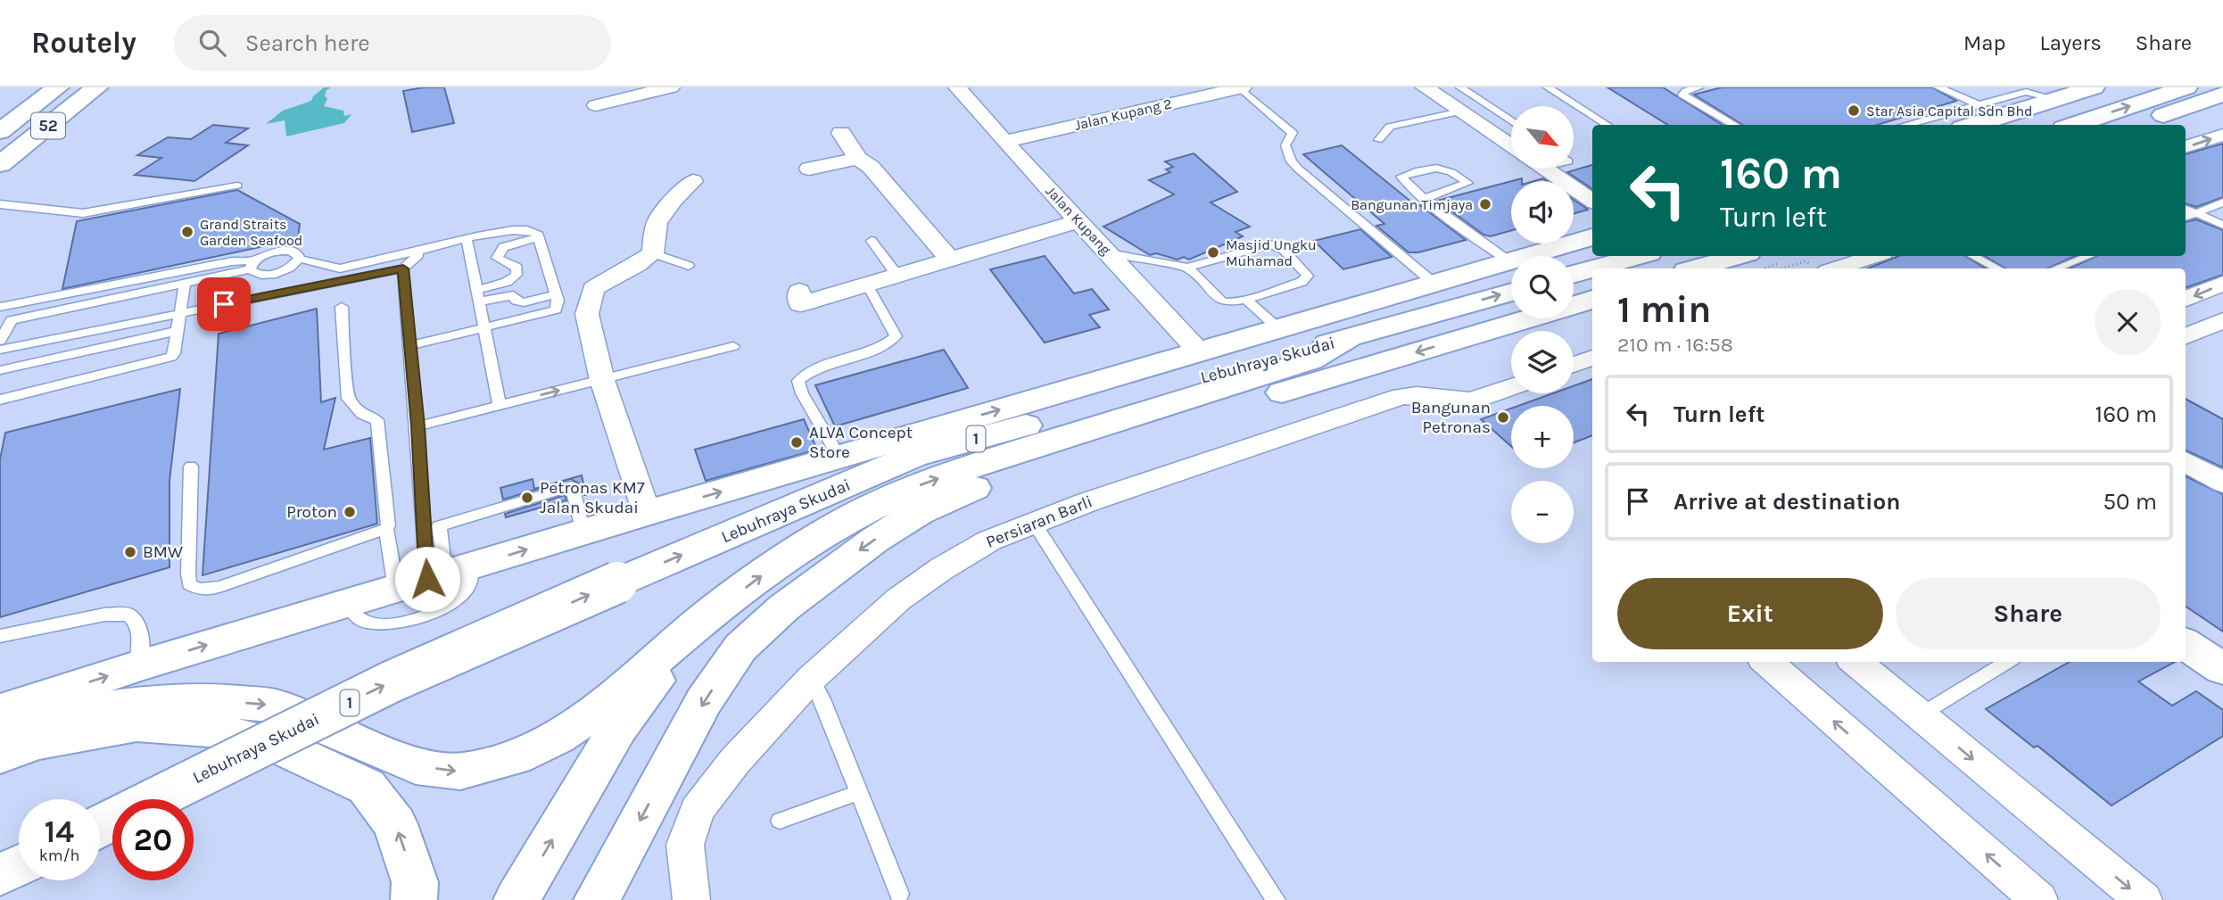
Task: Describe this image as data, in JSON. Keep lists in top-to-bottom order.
{
  "streets": {
    "main road": ["52", "Lebuhraya Skudai", "1"],
    "street": ["Jalan Kupang 2", "Jalan Kupang", "Persiaran Barli"]
  },
  "crossings": [
    ["Jalan Kupang 2", "Jalan Kupang"]
  ],
  "places": [
    "Star Asia Capital Sdn Bhd",
    "Bangunan Timjaya",
    "Grand Straits Garden Seafood",
    "Masjid Ungku Muhamad",
    "Bangunan Petronas",
    "ALVA Concept Store",
    "Petronas KM7 Jalan Skudai",
    "Proton",
    "BMW"
  ],
  "north": "bottom right",
  "page": {
    "header": "Routely",
    "search": "Search here",
    "nav": ["Map", "Layers", "Share"],
    "map_buttons": ["+", "−"],
    "turn": ["160 m", "Turn left"],
    "heading": ["1 min", "210 m · 16:58"],
    "list": [
      {
        "name": "Turn left",
        "value": "160 m"
      },
      {
        "name": "Arrive at destination",
        "value": "50 m"
      }
    ],
    "buttons": ["Exit", "Share"],
    "speed": "14 km/h",
    "limit": "20"
  }
}
